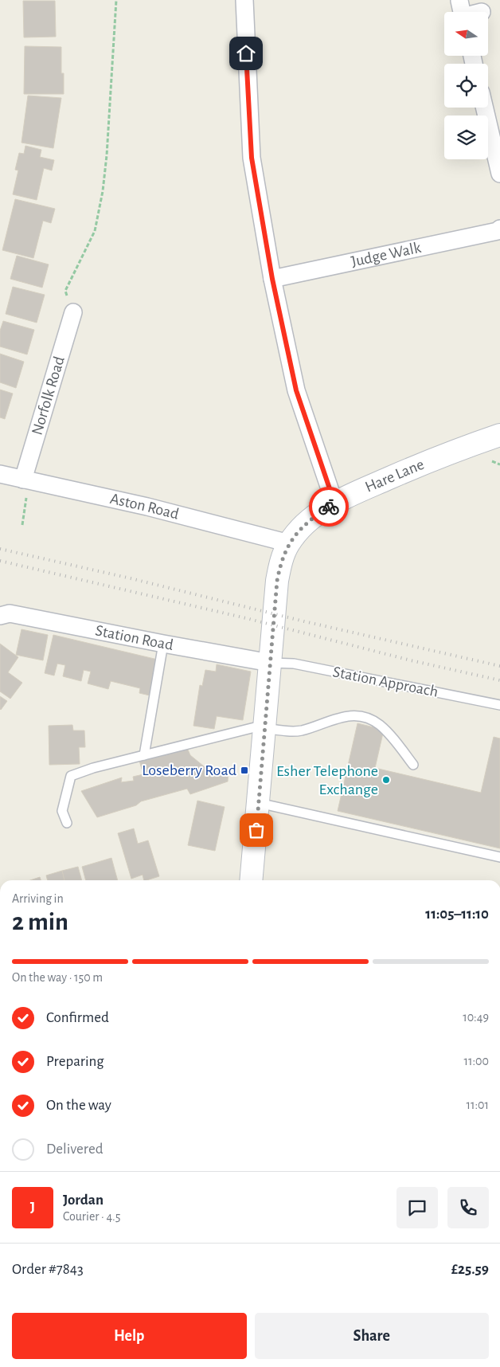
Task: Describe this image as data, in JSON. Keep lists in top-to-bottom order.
{
  "streets": {
    "street": [
      "Judge Walk",
      "Norfolk Road",
      "Hare Lane",
      "Aston Road",
      "Station Road"
    ],
    "lane": ["Station Approach"]
  },
  "crossings": [
    ["Norfolk Road", "Aston Road"],
    ["Hare Lane", "Aston Road"],
    ["Hare Lane", "Station Road"],
    ["Hare Lane", "Station Approach"],
    ["Station Road", "Station Approach"]
  ],
  "places": {
    "transit": ["Loseberry Road"],
    "other": ["Esher Telephone Exchange"]
  },
  "north": "left",
  "page": {
    "heading": ["2 min", "Arriving in", "11:05–11:10"],
    "panel": [
      "Jordan",
      "Courier · 4.5",
      "Order #7843",
      "£25.59"
    ],
    "bar": "On the way · 150 m",
    "list": [
      ["Confirmed", "10:49"],
      ["Preparing", "11:00"],
      ["On the way", "11:01"],
      "Delivered"
    ],
    "round": "J",
    "buttons": ["Help", "Share"]
  }
}
